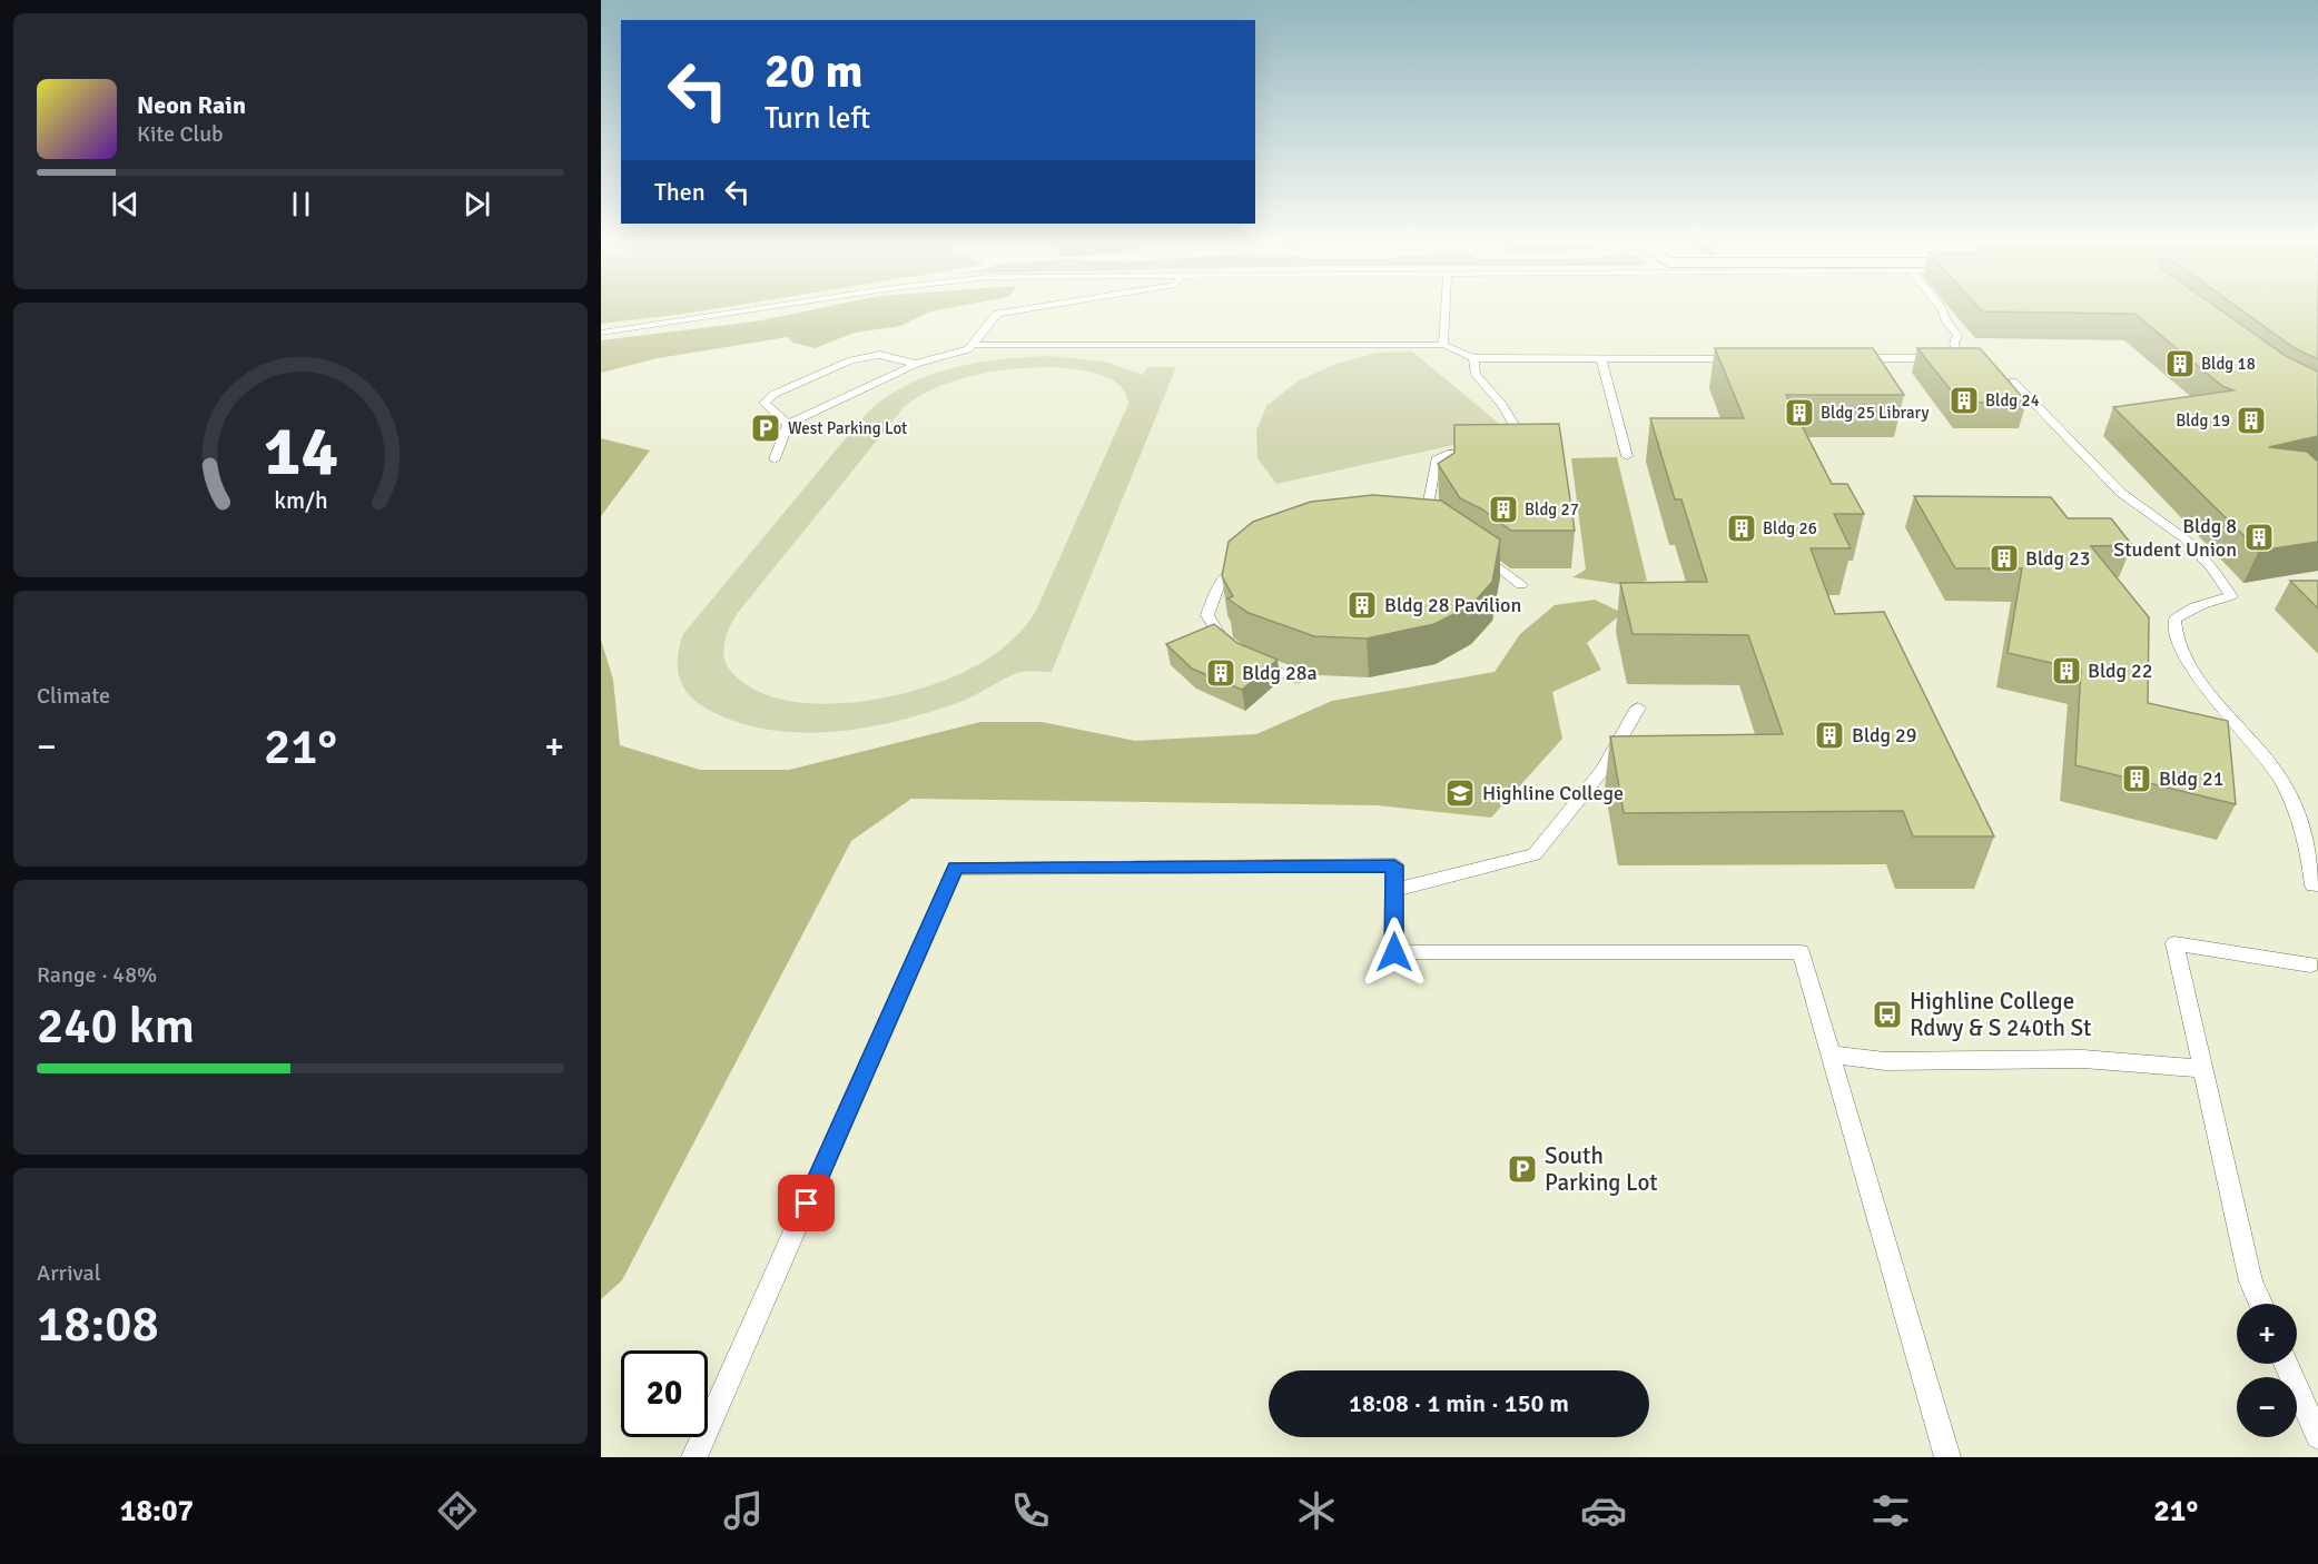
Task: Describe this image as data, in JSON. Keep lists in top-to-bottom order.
{
  "places": {
    "building": [
      "Bldg 18",
      "Bldg 24",
      "Bldg 25 Library",
      "Bldg 19",
      "Bldg 27",
      "Bldg 26",
      "Bldg 8 Student Union",
      "Bldg 23",
      "Bldg 28 Pavilion",
      "Bldg 22",
      "Bldg 28a",
      "Bldg 29",
      "Bldg 21"
    ],
    "parking": ["West Parking Lot", "South Parking Lot"],
    "school or university": ["Highline College"],
    "bus stop": ["Highline College Rdwy & S 240th St"]
  },
  "page": {
    "turn": ["20 m", "Turn left"],
    "song": ["Neon Rain", "Kite Club"],
    "then": "Then",
    "tile": [
      "Climate",
      ["Range · 48%", "240 km"],
      ["Arrival", "18:08"]
    ],
    "heat": ["−", "21°", "+"],
    "map_buttons": ["+", "−"],
    "limit": "20",
    "trip": "18:08 · 1 min · 150 m",
    "tabs": ["18:07", "21°"],
    "gauge": ["14", "km/h"]
  }
}
